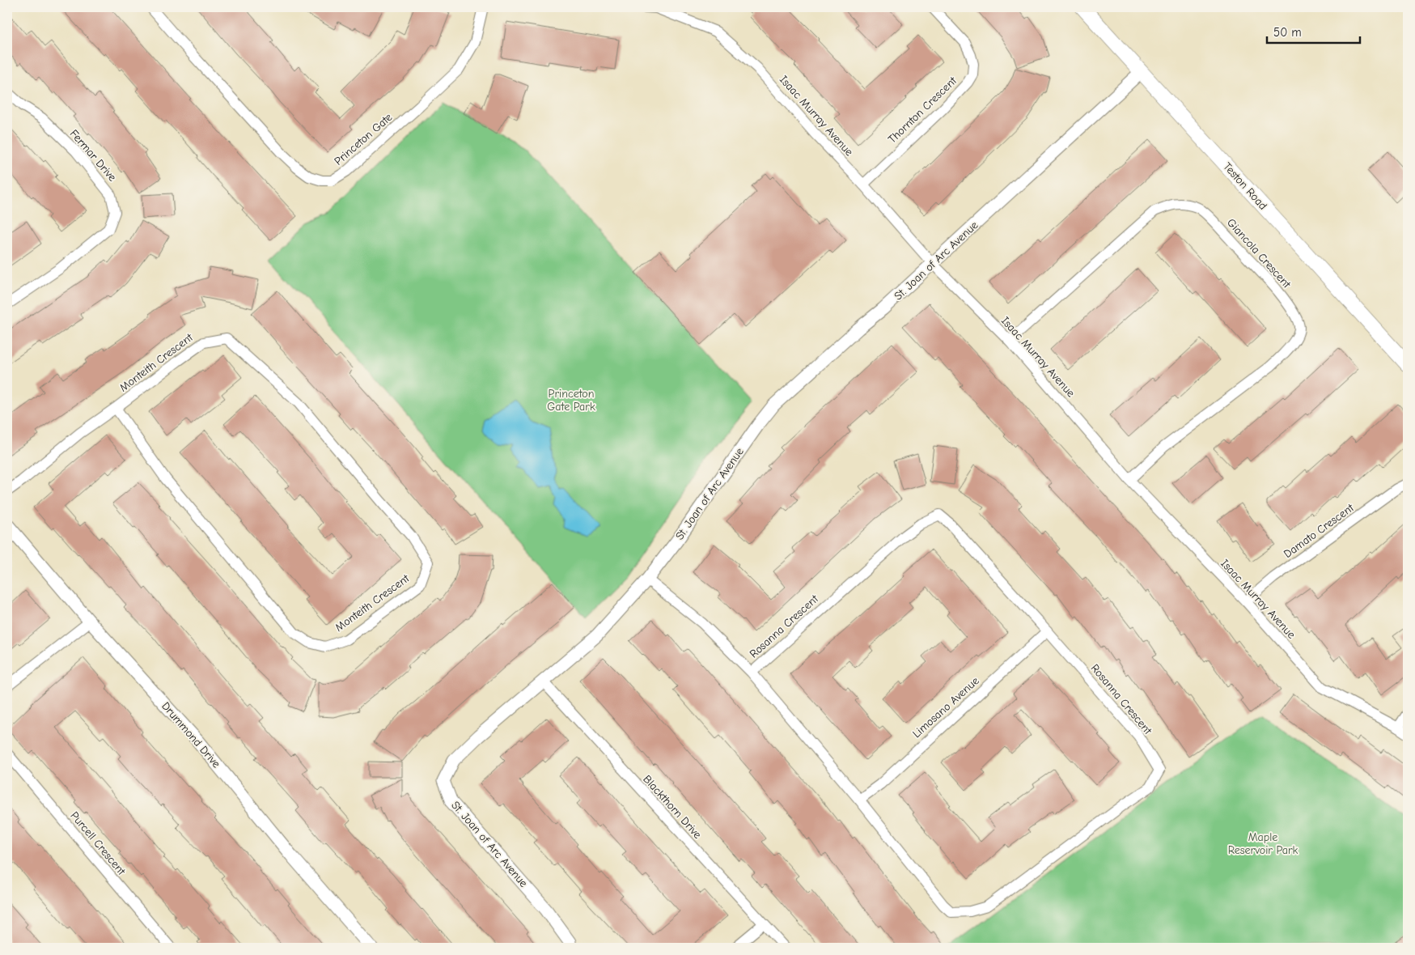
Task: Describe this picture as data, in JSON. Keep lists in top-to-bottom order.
{
  "streets": {
    "main road": ["Teston Road"],
    "street": [
      "Thornton Crescent",
      "Isaac Murray Avenue",
      "Princeton Gate",
      "Fermar Drive",
      "Giancola Crescent",
      "St. Joan of Arc Avenue",
      "Monteith Crescent",
      "Damato Crescent",
      "Rosanna Crescent",
      "Limosano Avenue",
      "Drummond Drive",
      "Blackthorn Drive",
      "Purcell Crescent"
    ]
  },
  "crossings": [
    ["Thornton Crescent", "Isaac Murray Avenue"],
    ["Isaac Murray Avenue", "Giancola Crescent"],
    ["Isaac Murray Avenue", "St. Joan of Arc Avenue"],
    ["Isaac Murray Avenue", "Damato Crescent"],
    ["Teston Road", "St. Joan of Arc Avenue"],
    ["St. Joan of Arc Avenue", "Rosanna Crescent"],
    ["St. Joan of Arc Avenue", "Blackthorn Drive"],
    ["Rosanna Crescent", "Limosano Avenue"]
  ],
  "parks": ["Princeton Gate Park", "Maple Reservoir Park"],
  "scale_bar": "50 m"
}
